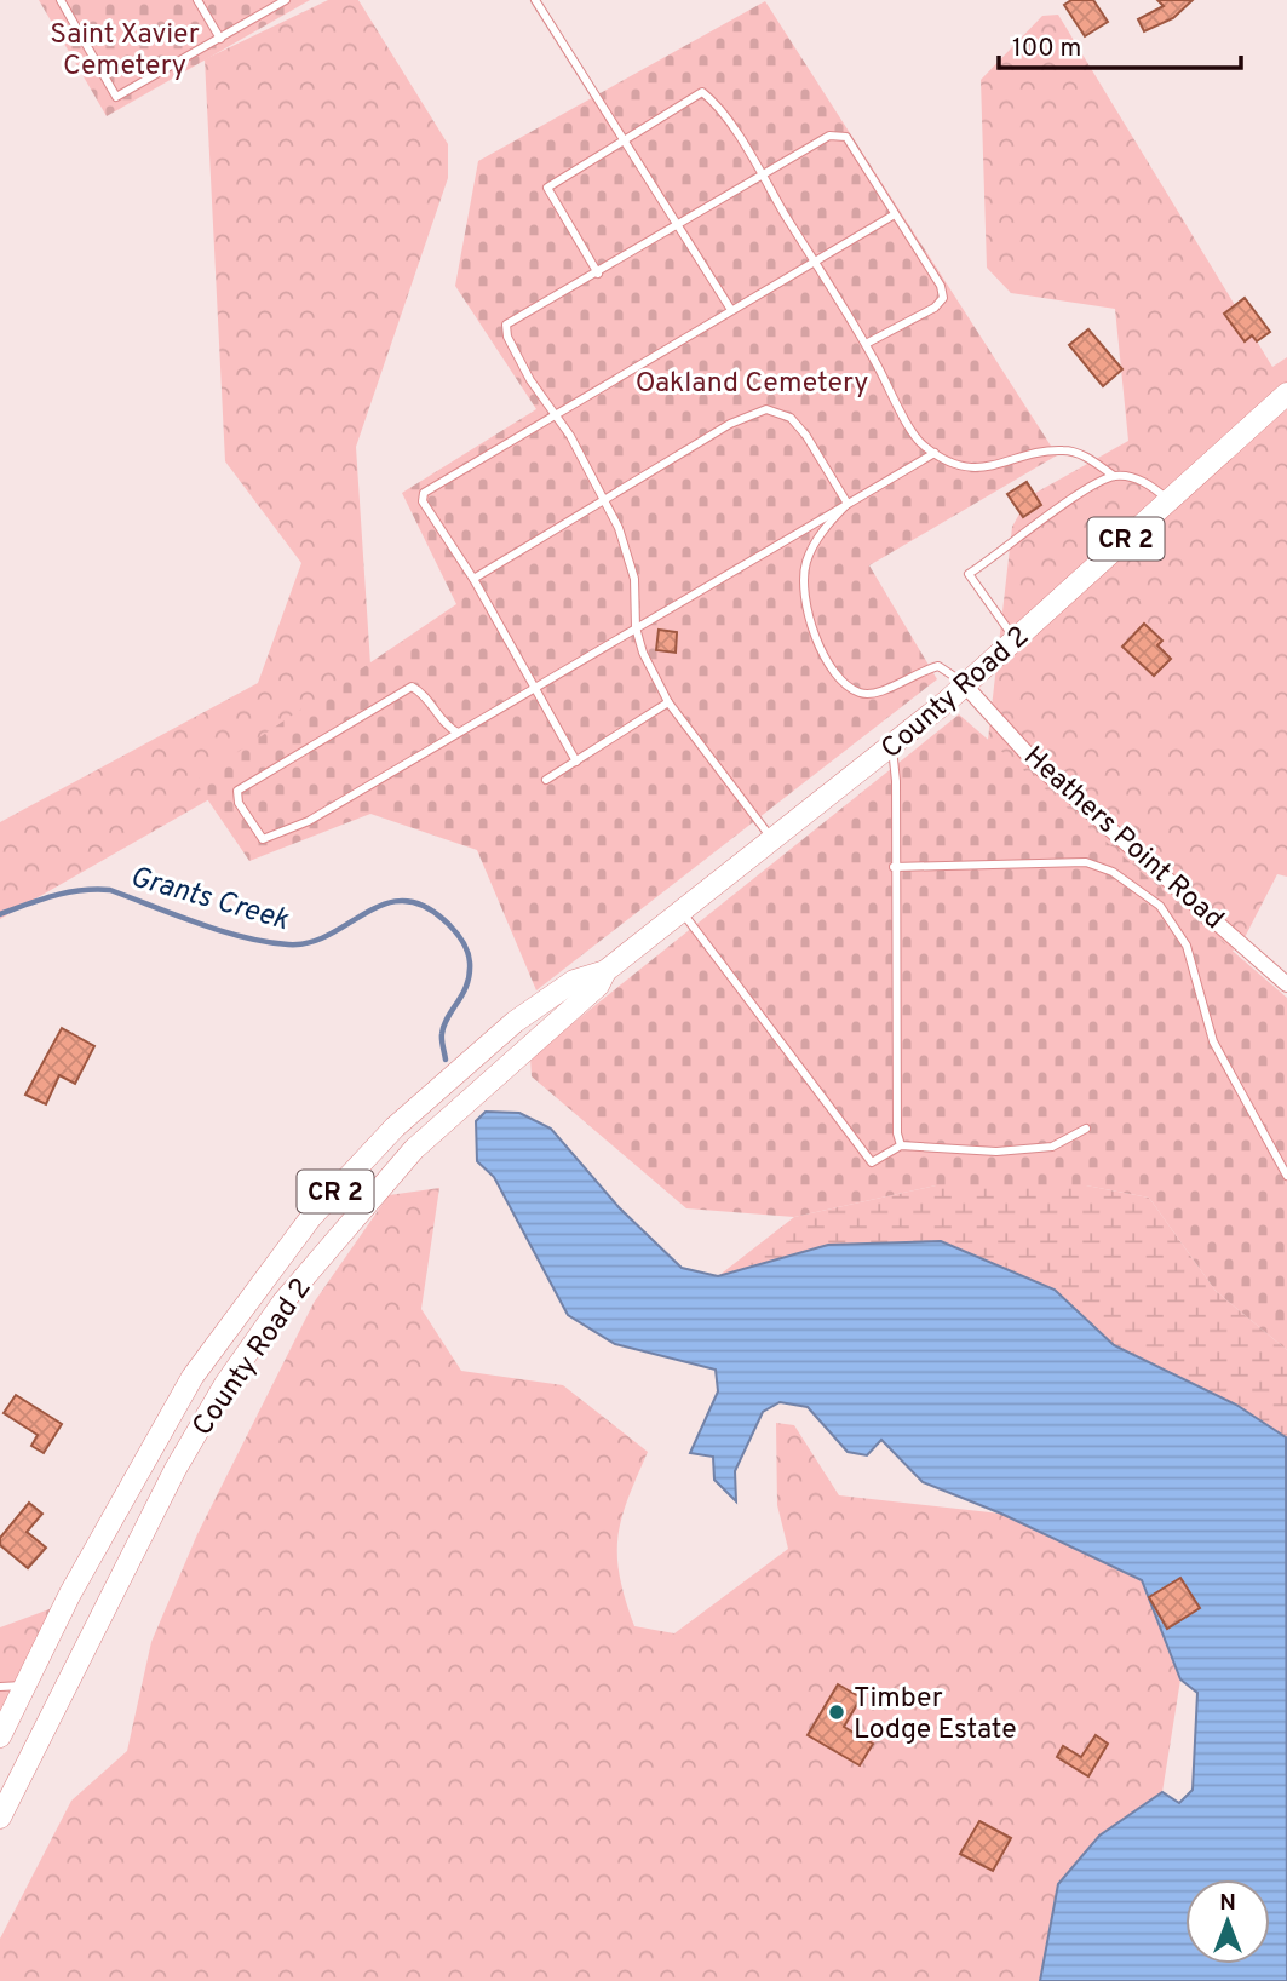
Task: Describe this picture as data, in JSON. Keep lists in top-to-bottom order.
{
  "streets": {
    "main road": ["CR 2", "County Road 2"],
    "street": ["Heathers Point Road"]
  },
  "crossings": [
    ["County Road 2", "Heathers Point Road"]
  ],
  "water": ["Grants Creek"],
  "parks": ["Saint Xavier Cemetery", "Oakland Cemetery"],
  "places": ["Timber Lodge Estate"],
  "scale_bar": "100 m",
  "north": "top"
}
